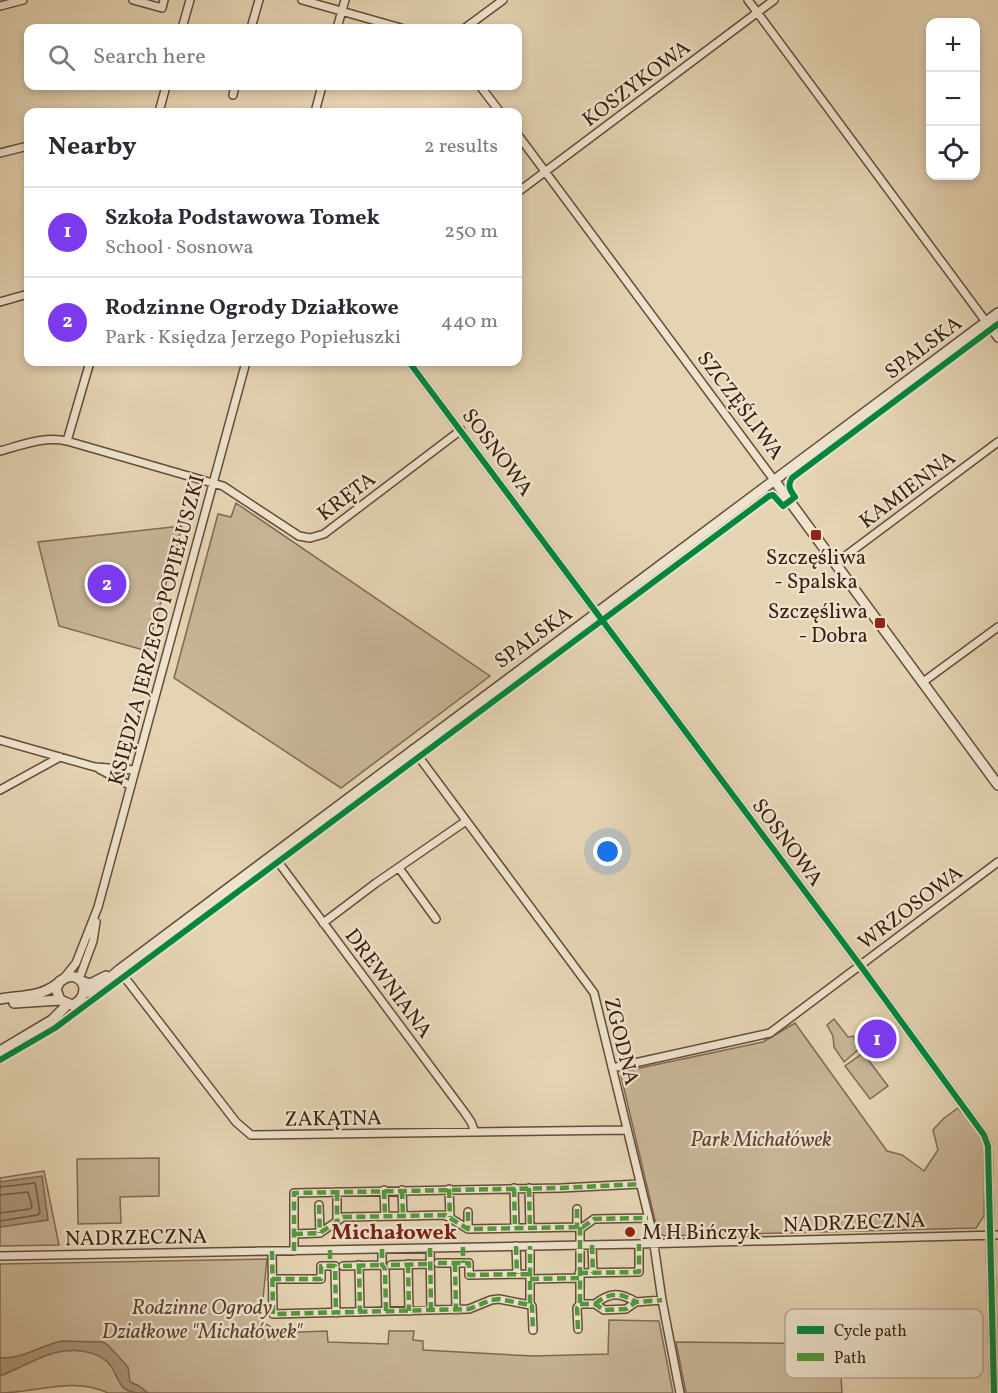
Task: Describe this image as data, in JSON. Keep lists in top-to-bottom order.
{
  "streets": {
    "street": [
      "KOSZYKOWA",
      "SPALSKA",
      "SZCZĘŚLIWA",
      "SOSNOWA",
      "KAMIENNA",
      "KRĘTA",
      "KSIĘDZA JERZEGO POPIEŁUSZKI",
      "WRZOSOWA",
      "DREWNIANA",
      "ZGODNA",
      "ZAKĄTNA",
      "NADRZECZNA"
    ]
  },
  "crossings": [
    ["KOSZYKOWA", "SZCZĘŚLIWA"],
    ["SPALSKA", "SZCZĘŚLIWA"],
    ["SPALSKA", "SOSNOWA"],
    ["SPALSKA", "KSIĘDZA JERZEGO POPIEŁUSZKI"],
    ["SPALSKA", "DREWNIANA"],
    ["SPALSKA", "ZGODNA"],
    ["SPALSKA", "ZAKĄTNA"],
    ["SZCZĘŚLIWA", "KAMIENNA"],
    ["SOSNOWA", "KRĘTA"],
    ["SOSNOWA", "WRZOSOWA"],
    ["SOSNOWA", "NADRZECZNA"],
    ["KRĘTA", "KSIĘDZA JERZEGO POPIEŁUSZKI"],
    ["WRZOSOWA", "ZGODNA"],
    ["DREWNIANA", "ZAKĄTNA"],
    ["ZGODNA", "ZAKĄTNA"],
    ["ZGODNA", "NADRZECZNA"]
  ],
  "districts": ["Michałowek"],
  "parks": ["Park Michałówek", "Rodzinne Ogrody Działkowe \"Michałówek\""],
  "places": {
    "transit": ["Szczęśliwa - Spalska", "Szczęśliwa - Dobra"],
    "other": ["M H Bińczyk"]
  },
  "legend": ["Cycle path", "Path"],
  "page": {
    "map_buttons": ["+", "−"],
    "search": "Search here",
    "heading": ["Nearby", "2 results"],
    "list": [
      {
        "mark": "1",
        "name": "Szkoła Podstawowa Tomek",
        "note": "School · Sosnowa",
        "value": "250 m"
      },
      {
        "mark": "2",
        "name": "Rodzinne Ogrody Działkowe",
        "note": "Park · Księdza Jerzego Popiełuszki",
        "value": "440 m"
      }
    ],
    "pins": ["2", "1"]
  }
}
